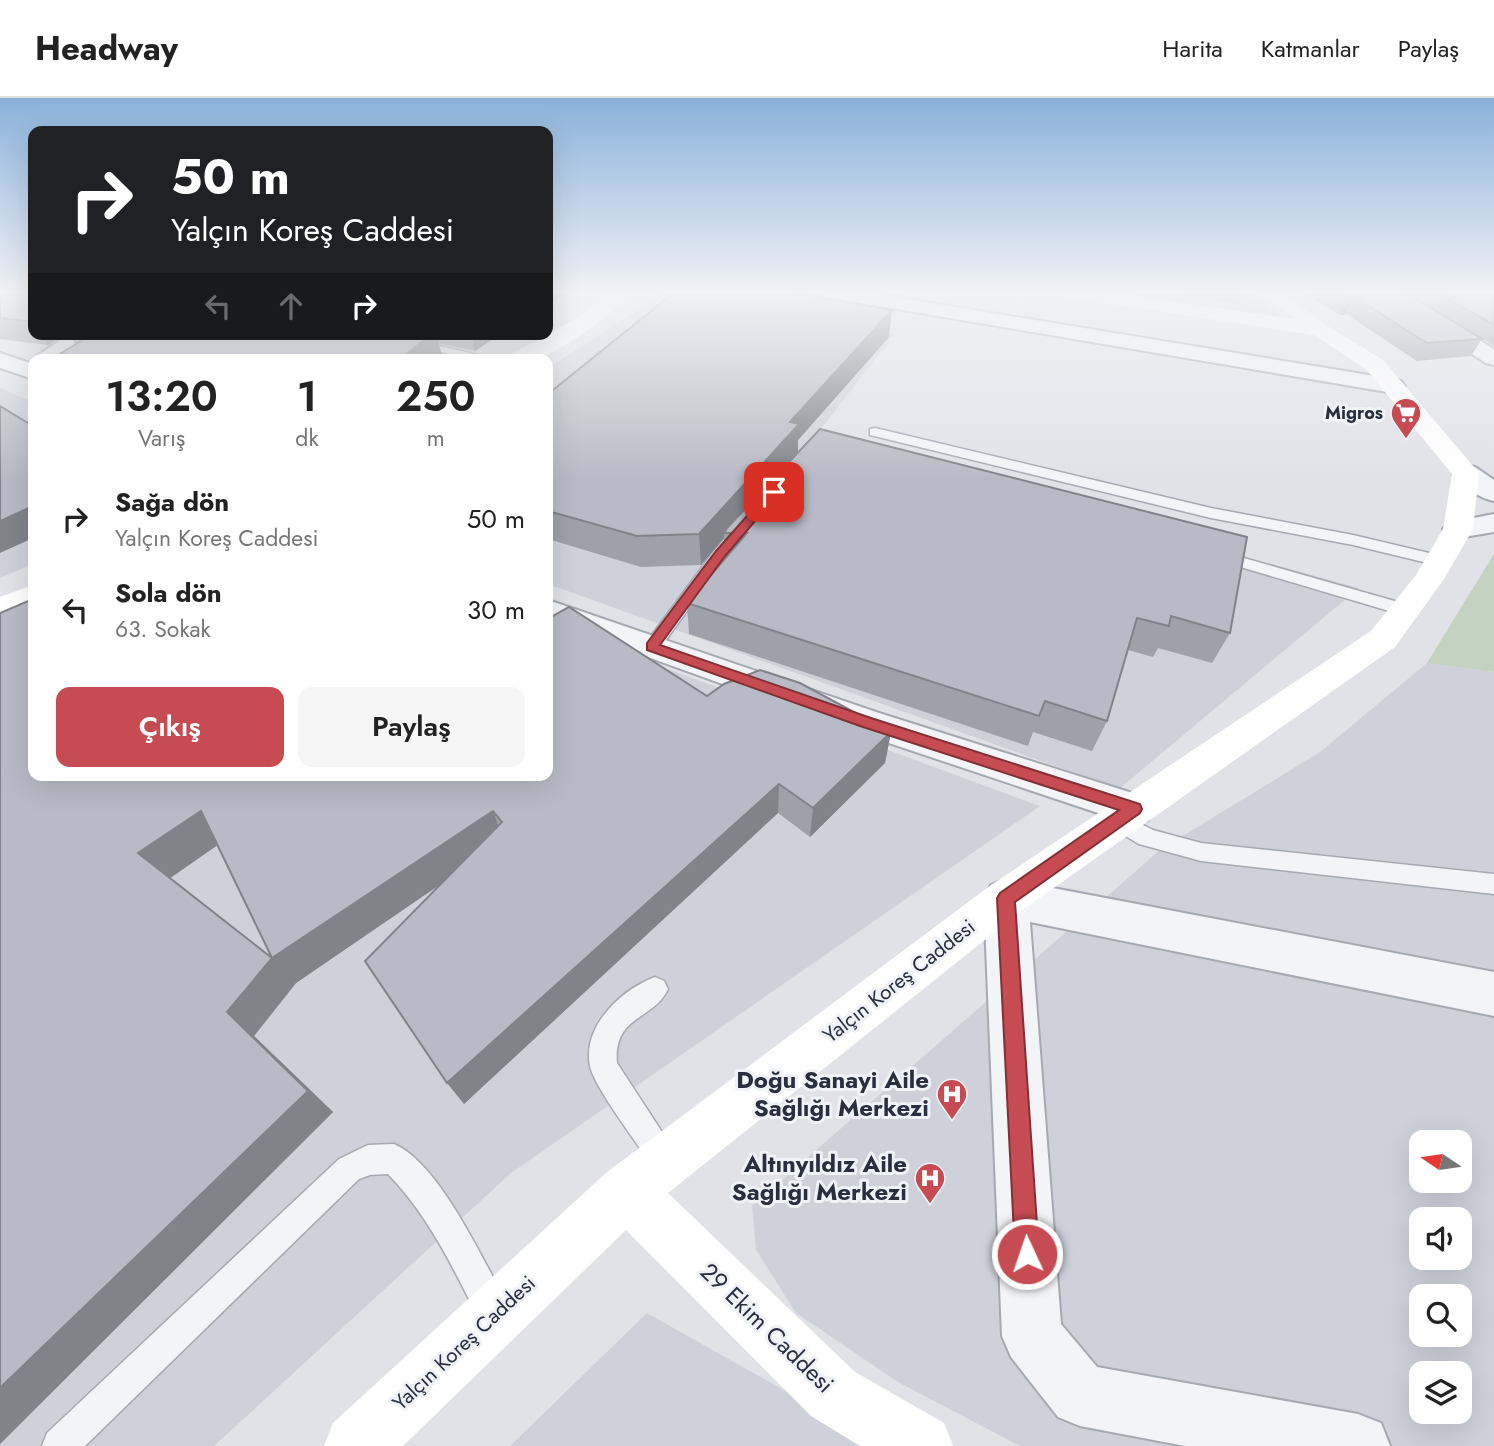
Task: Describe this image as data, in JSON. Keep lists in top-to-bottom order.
{
  "streets": {
    "street": ["Yalçın Koreş Caddesi", "29 Ekim Caddesi"]
  },
  "crossings": [
    ["Yalçın Koreş Caddesi", "29 Ekim Caddesi"]
  ],
  "places": {
    "supermarket": ["Migros"],
    "hospital": ["Doğu Sanayi Aile Sağlığı Merkezi", "Altınyıldız Aile Sağlığı Merkezi"]
  },
  "north": "left",
  "page": {
    "header": "Headway",
    "nav": ["Harita", "Katmanlar", "Paylaş"],
    "turn": ["50 m", "Yalçın Koreş Caddesi"],
    "eta": [
      "13:20",
      "Varış",
      "1",
      "dk",
      "250",
      "m"
    ],
    "list": [
      {
        "name": "Sağa dön",
        "note": "Yalçın Koreş Caddesi",
        "value": "50 m"
      },
      {
        "name": "Sola dön",
        "note": "63. Sokak",
        "value": "30 m"
      }
    ],
    "buttons": ["Çıkış", "Paylaş"]
  }
}
